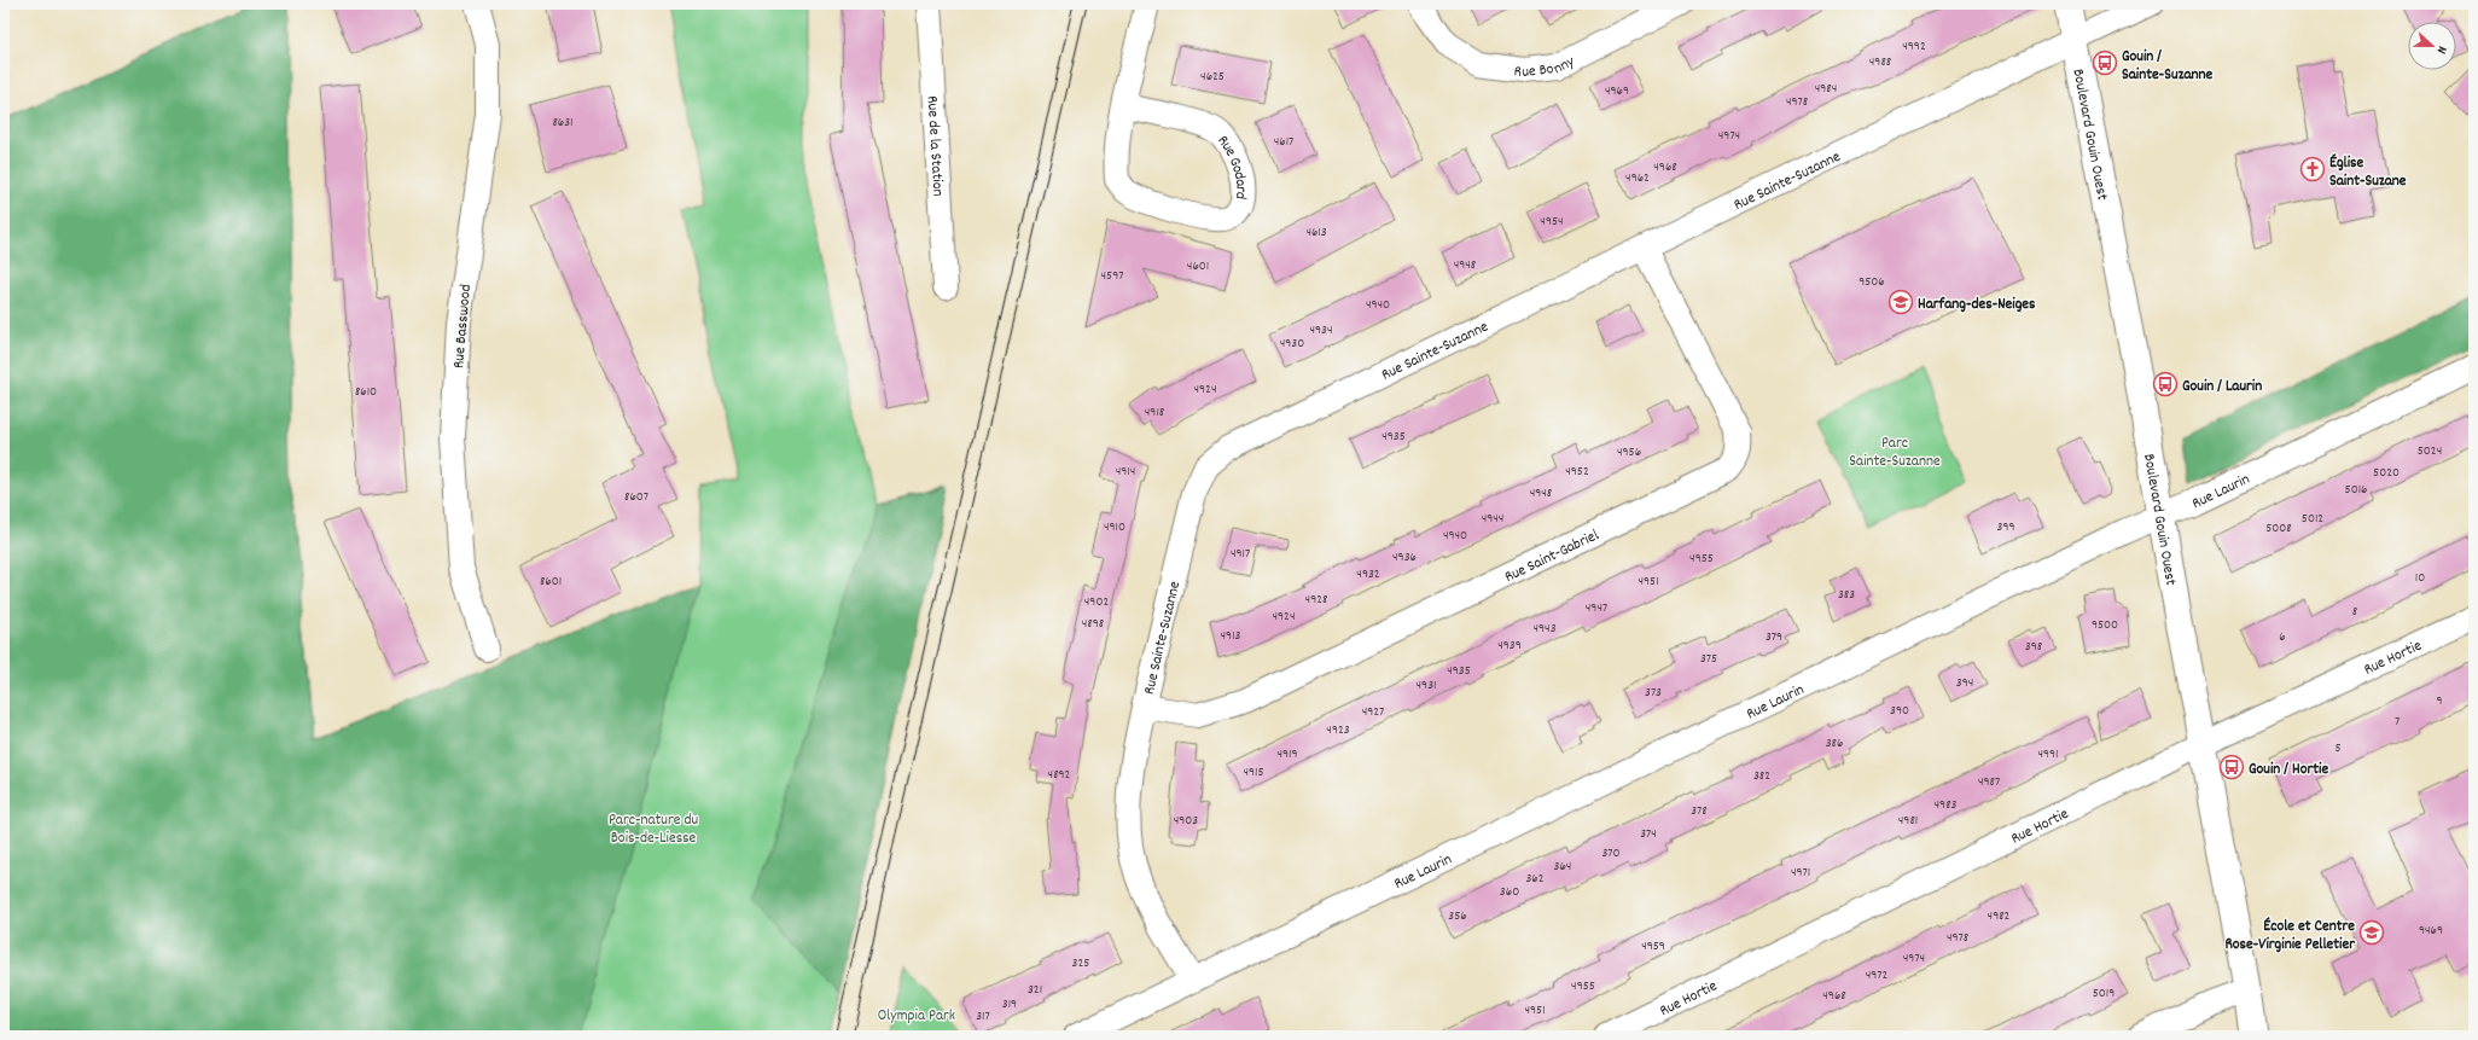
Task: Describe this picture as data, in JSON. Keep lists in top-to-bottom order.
{
  "streets": {
    "main road": ["Boulevard Gouin Ouest"],
    "street": [
      "Rue Bonny",
      "Rue de la Station",
      "Rue Godard",
      "Rue Sainte-Suzanne",
      "Rue Basswood",
      "Rue Laurin",
      "Rue Saint-Gabriel",
      "Rue Hortie"
    ]
  },
  "crossings": [
    ["Boulevard Gouin Ouest", "Rue Sainte-Suzanne"],
    ["Boulevard Gouin Ouest", "Rue Laurin"],
    ["Boulevard Gouin Ouest", "Rue Hortie"],
    ["Rue Sainte-Suzanne", "Rue Laurin"],
    ["Rue Sainte-Suzanne", "Rue Saint-Gabriel"]
  ],
  "parks": ["Parc Sainte-Suzanne", "Parc-nature du Bois-de-Liesse", "Olympia Park"],
  "places": {
    "bus stop": ["Gouin / Sainte-Suzanne", "Gouin / Laurin", "Gouin / Hortie"],
    "church": ["Église Saint-Suzane"],
    "school or university": ["Harfang-des-Neiges", "École et Centre Rose-Virginie Pelletier"]
  },
  "house_numbers": [
    "4992",
    "4988",
    "4625",
    "4984",
    "4969",
    "4978",
    "8631",
    "4974",
    "4617",
    "4968",
    "4962",
    "4954",
    "4613",
    "4948",
    "4601",
    "4597",
    "9506",
    "4940",
    "4934",
    "4930",
    "4924",
    "8610",
    "4918",
    "4935",
    "5024",
    "4956",
    "4914",
    "4952",
    "5020",
    "5016",
    "4948",
    "8607",
    "4944",
    "5012",
    "4910",
    "399",
    "5008",
    "4940",
    "4917",
    "4936",
    "4955",
    "4932",
    "10",
    "8601",
    "4951",
    "383",
    "4928",
    "4902",
    "4947",
    "8",
    "4924",
    "4898",
    "9500",
    "4943",
    "4913",
    "379",
    "6",
    "4939",
    "398",
    "375",
    "4935",
    "394",
    "4931",
    "373",
    "9",
    "390",
    "4927",
    "7",
    "4923",
    "386",
    "5",
    "4919",
    "4991",
    "4915",
    "4892",
    "382",
    "4987",
    "4983",
    "378",
    "4903",
    "4981",
    "374",
    "370",
    "364",
    "4971",
    "362",
    "360",
    "356",
    "4982",
    "9469",
    "4978",
    "4959",
    "4974",
    "325",
    "4972",
    "4955",
    "321",
    "5019",
    "4968",
    "319",
    "4951",
    "317"
  ],
  "north": "right"
}
